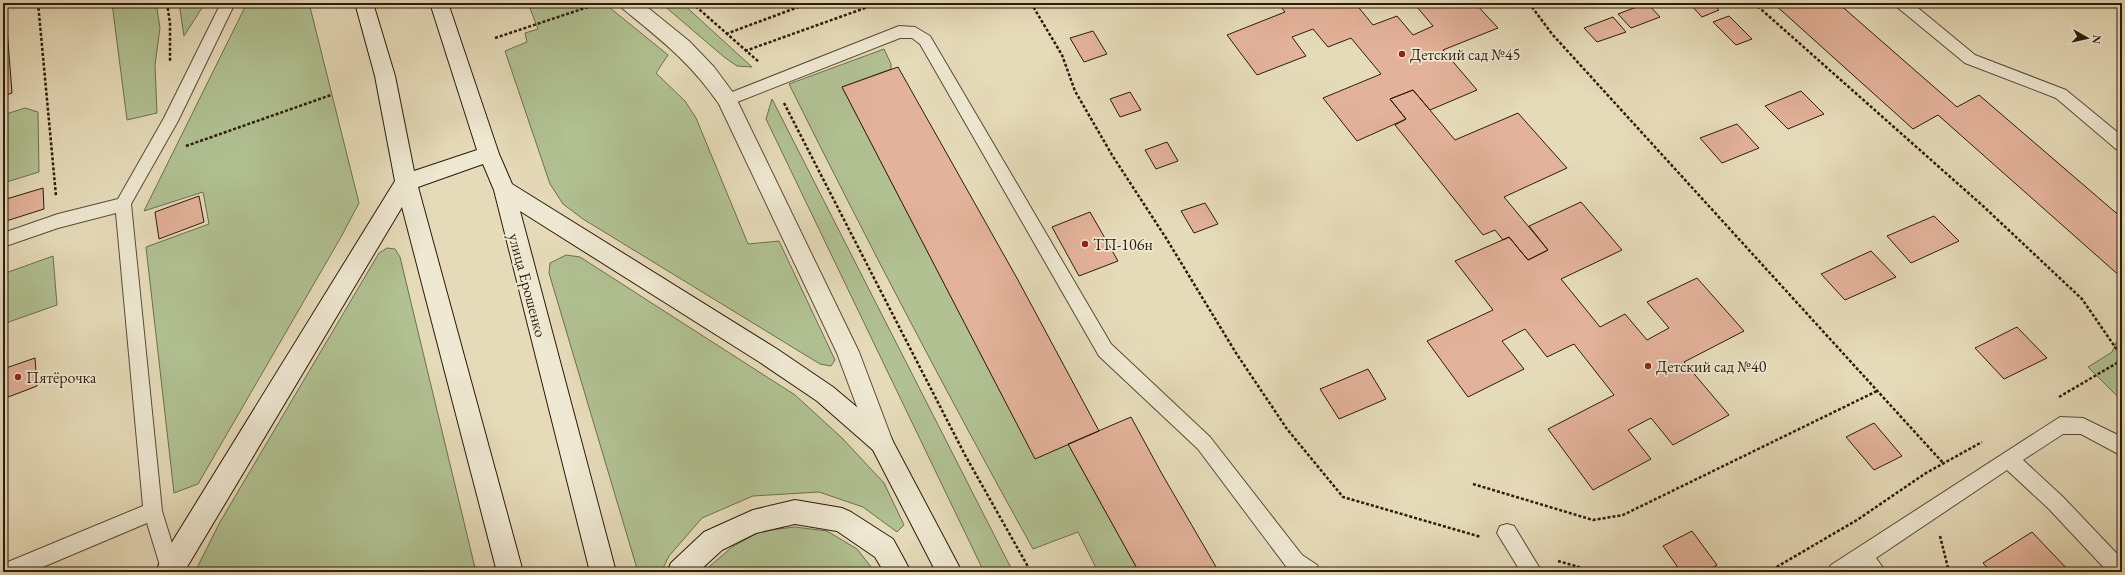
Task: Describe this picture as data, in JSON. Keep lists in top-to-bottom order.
{
  "streets": {
    "main road": ["улица Ерошенко"]
  },
  "places": [
    "Детский сад №45",
    "ТП-106н",
    "Детский сад №40",
    "Пятёрочка"
  ],
  "north": "right"
}
